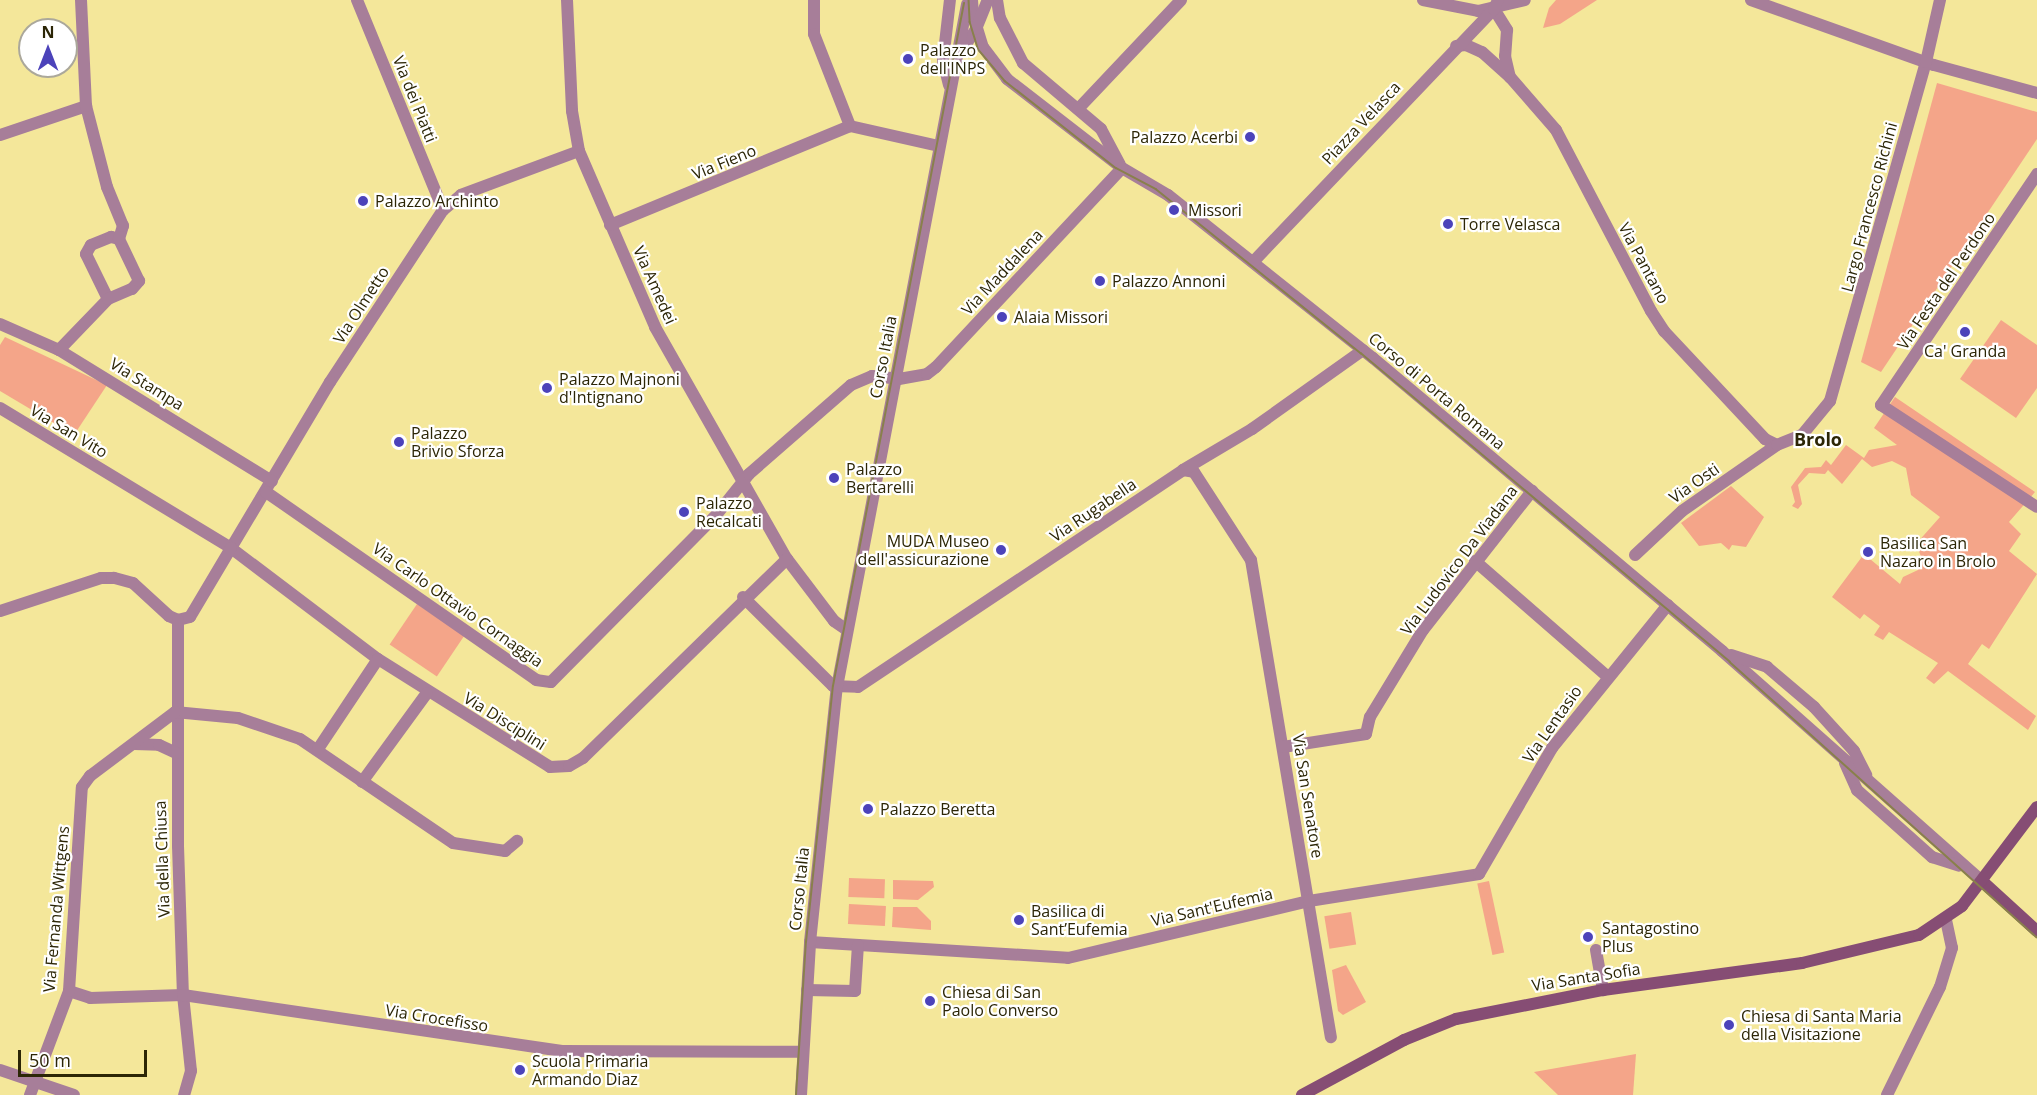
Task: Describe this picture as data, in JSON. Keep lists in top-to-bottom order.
{
  "streets": {
    "street": [
      "Via dei Piatti",
      "Piazza Velasca",
      "Via Fieno",
      "Largo Francesco Richini",
      "Via Pantano",
      "Via Maddalena",
      "Via Festa del Perdono",
      "Via Amedei",
      "Via Olmetto",
      "Corso Italia",
      "Via Stampa",
      "Corso di Porta Romana",
      "Via San Vito",
      "Via Osti",
      "Via Rugabella",
      "Via Ludovico Da Viadana",
      "Via Carlo Ottavio Cornaggia",
      "Via Disciplini",
      "Via Lentasio",
      "Via San Senatore",
      "Via della Chiusa",
      "Via Sant'Eufemia",
      "Via Fernanda Wittgens",
      "Via Santa Sofia",
      "Via Crocefisso"
    ]
  },
  "crossings": [
    ["Via dei Piatti", "Via Olmetto"],
    ["Piazza Velasca", "Via Pantano"],
    ["Piazza Velasca", "Corso di Porta Romana"],
    ["Via Fieno", "Via Amedei"],
    ["Largo Francesco Richini", "Via Pantano"],
    ["Largo Francesco Richini", "Via Osti"],
    ["Via Pantano", "Via Osti"],
    ["Via Maddalena", "Via Amedei"],
    ["Via Maddalena", "Corso Italia"],
    ["Via Maddalena", "Corso di Porta Romana"],
    ["Via Maddalena", "Via Carlo Ottavio Cornaggia"],
    ["Via Amedei", "Via Olmetto"],
    ["Via Amedei", "Corso Italia"],
    ["Via Amedei", "Via Carlo Ottavio Cornaggia"],
    ["Via Amedei", "Via Disciplini"],
    ["Via Olmetto", "Via Stampa"],
    ["Via Olmetto", "Via San Vito"],
    ["Via Olmetto", "Via Carlo Ottavio Cornaggia"],
    ["Via Olmetto", "Via Disciplini"],
    ["Via Olmetto", "Via della Chiusa"],
    ["Corso Italia", "Via Rugabella"],
    ["Corso Italia", "Via Sant'Eufemia"],
    ["Corso Italia", "Via Crocefisso"],
    ["Via Stampa", "Via Carlo Ottavio Cornaggia"],
    ["Corso di Porta Romana", "Via Rugabella"],
    ["Corso di Porta Romana", "Via Ludovico Da Viadana"],
    ["Corso di Porta Romana", "Via Lentasio"],
    ["Corso di Porta Romana", "Via Santa Sofia"],
    ["Via San Vito", "Via Disciplini"],
    ["Via Rugabella", "Via San Senatore"],
    ["Via Ludovico Da Viadana", "Via San Senatore"],
    ["Via Lentasio", "Via Sant'Eufemia"],
    ["Via San Senatore", "Via Sant'Eufemia"],
    ["Via della Chiusa", "Via Fernanda Wittgens"],
    ["Via della Chiusa", "Via Crocefisso"],
    ["Via Fernanda Wittgens", "Via Crocefisso"]
  ],
  "districts": ["Brolo"],
  "places": [
    "Palazzo dell'INPS",
    "Palazzo Acerbi",
    "Palazzo Archinto",
    "Missori",
    "Torre Velasca",
    "Palazzo Annoni",
    "Alaia Missori",
    "Ca' Granda",
    "Palazzo Majnoni d'Intignano",
    "Palazzo Brivio Sforza",
    "Palazzo Bertarelli",
    "Palazzo Recalcati",
    "MUDA Museo dell'assicurazione",
    "Basilica San Nazaro in Brolo",
    "Palazzo Beretta",
    "Basilica di Sant’Eufemia",
    "Santagostino Plus",
    "Chiesa di San Paolo Converso",
    "Chiesa di Santa Maria della Visitazione",
    "Scuola Primaria Armando Diaz"
  ],
  "scale_bar": "50 m",
  "north": "top"
}
